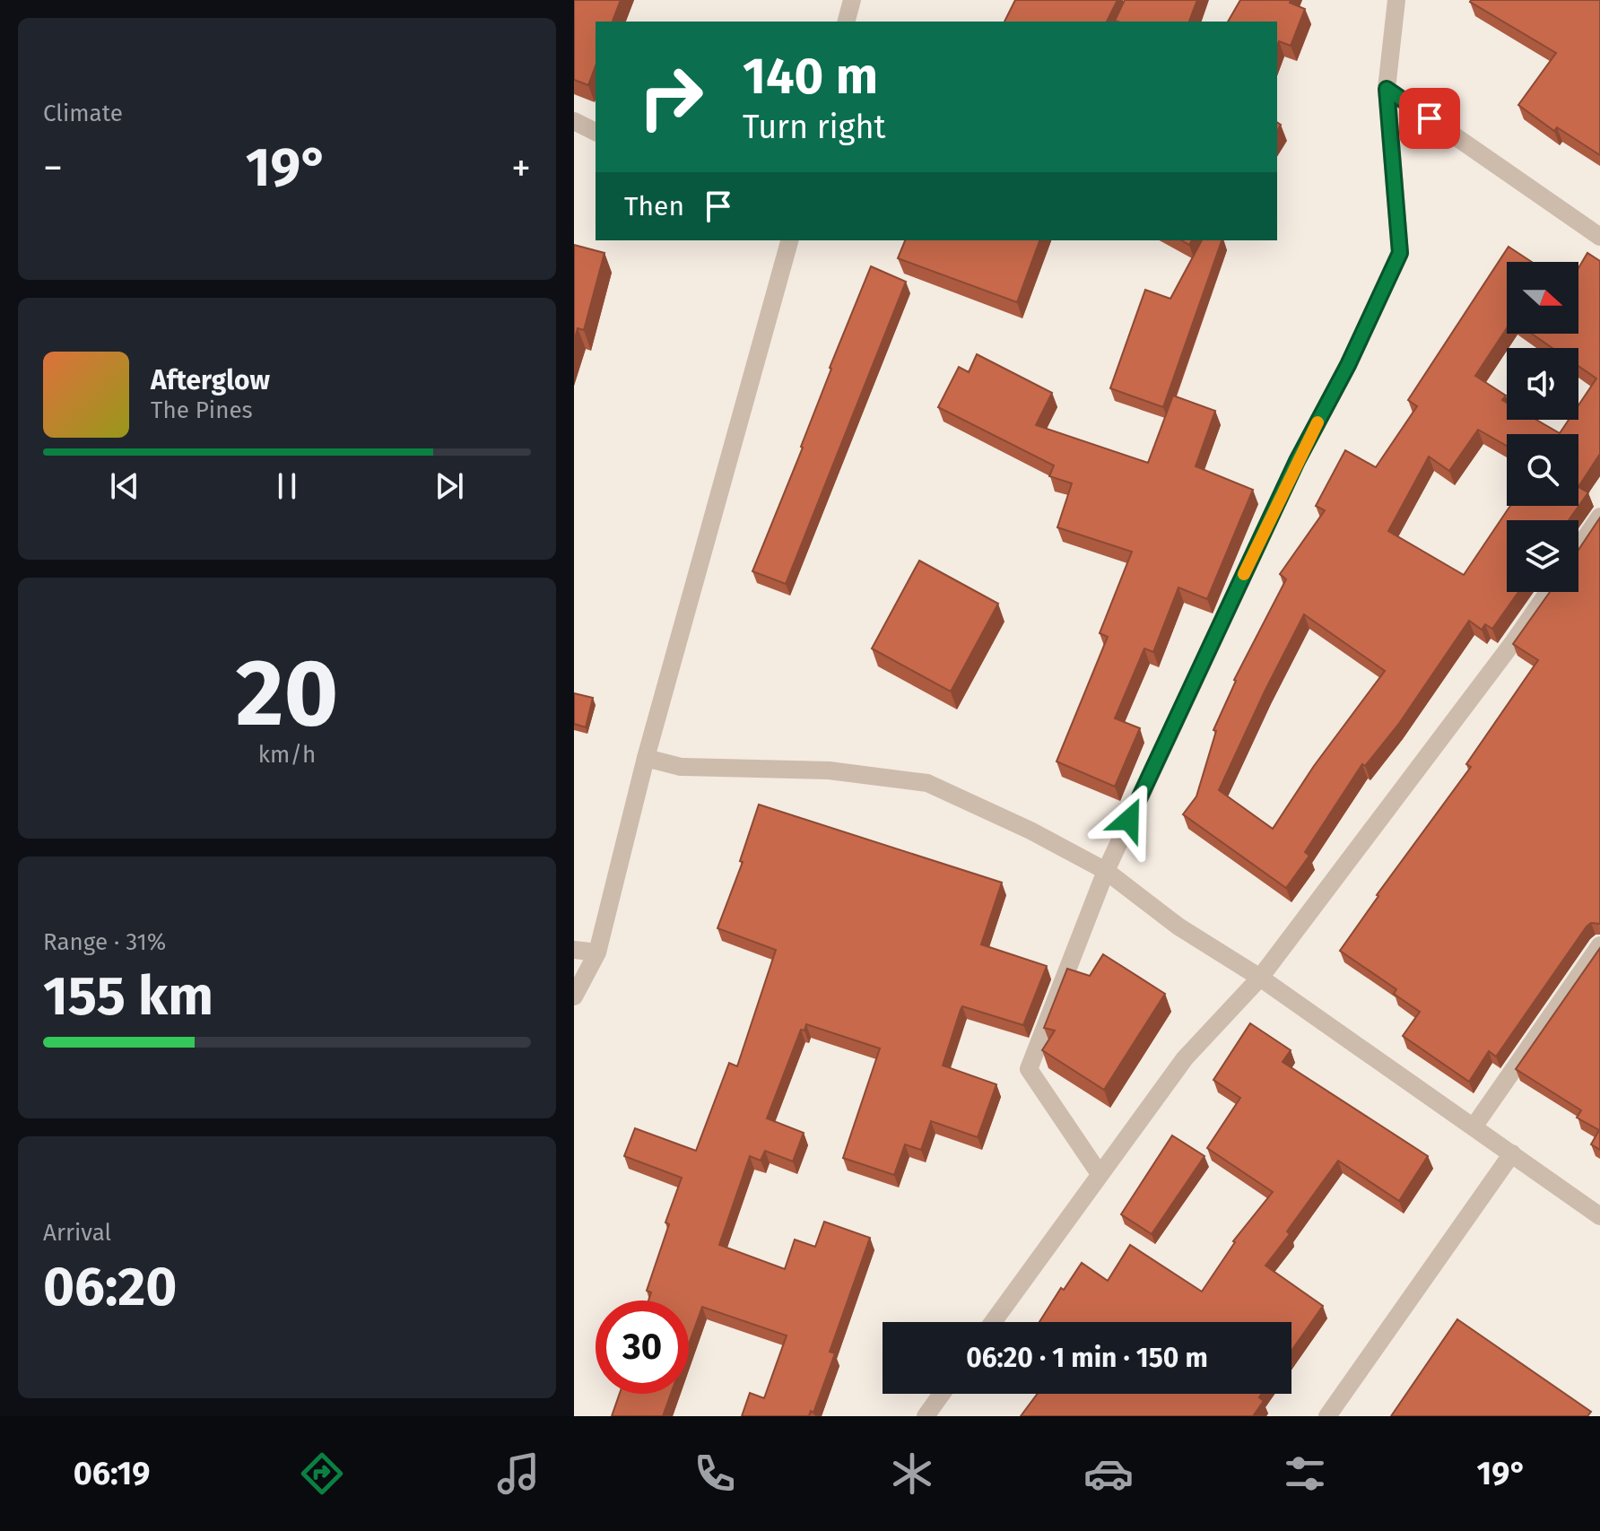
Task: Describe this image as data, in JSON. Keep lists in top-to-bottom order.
{
  "north": "right",
  "page": {
    "tile": [
      "Climate",
      ["20", "km/h"],
      ["Range · 31%", "155 km"],
      ["Arrival", "06:20"]
    ],
    "turn": ["140 m", "Turn right"],
    "heat": ["−", "19°", "+"],
    "then": "Then",
    "song": ["Afterglow", "The Pines"],
    "limit": "30",
    "trip": "06:20 · 1 min · 150 m",
    "tabs": ["06:19", "19°"]
  }
}
